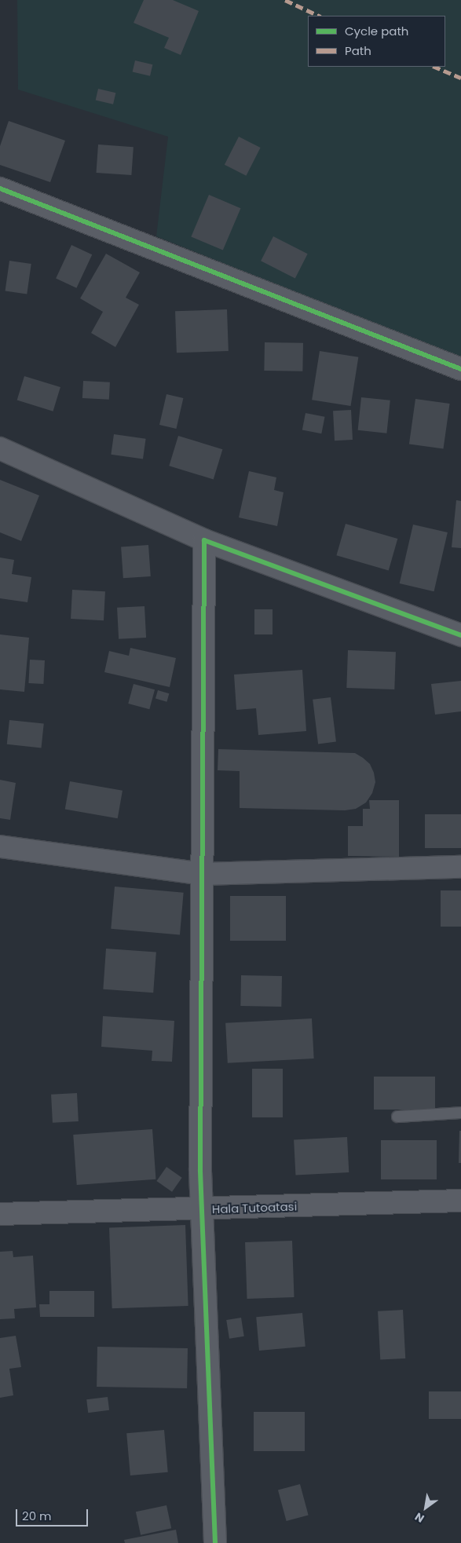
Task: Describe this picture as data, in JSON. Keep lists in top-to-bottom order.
{
  "streets": {
    "street": ["Hala Tutoatasi"]
  },
  "legend": ["Cycle path", "Path"],
  "scale_bar": "20 m",
  "north": "bottom left"
}
